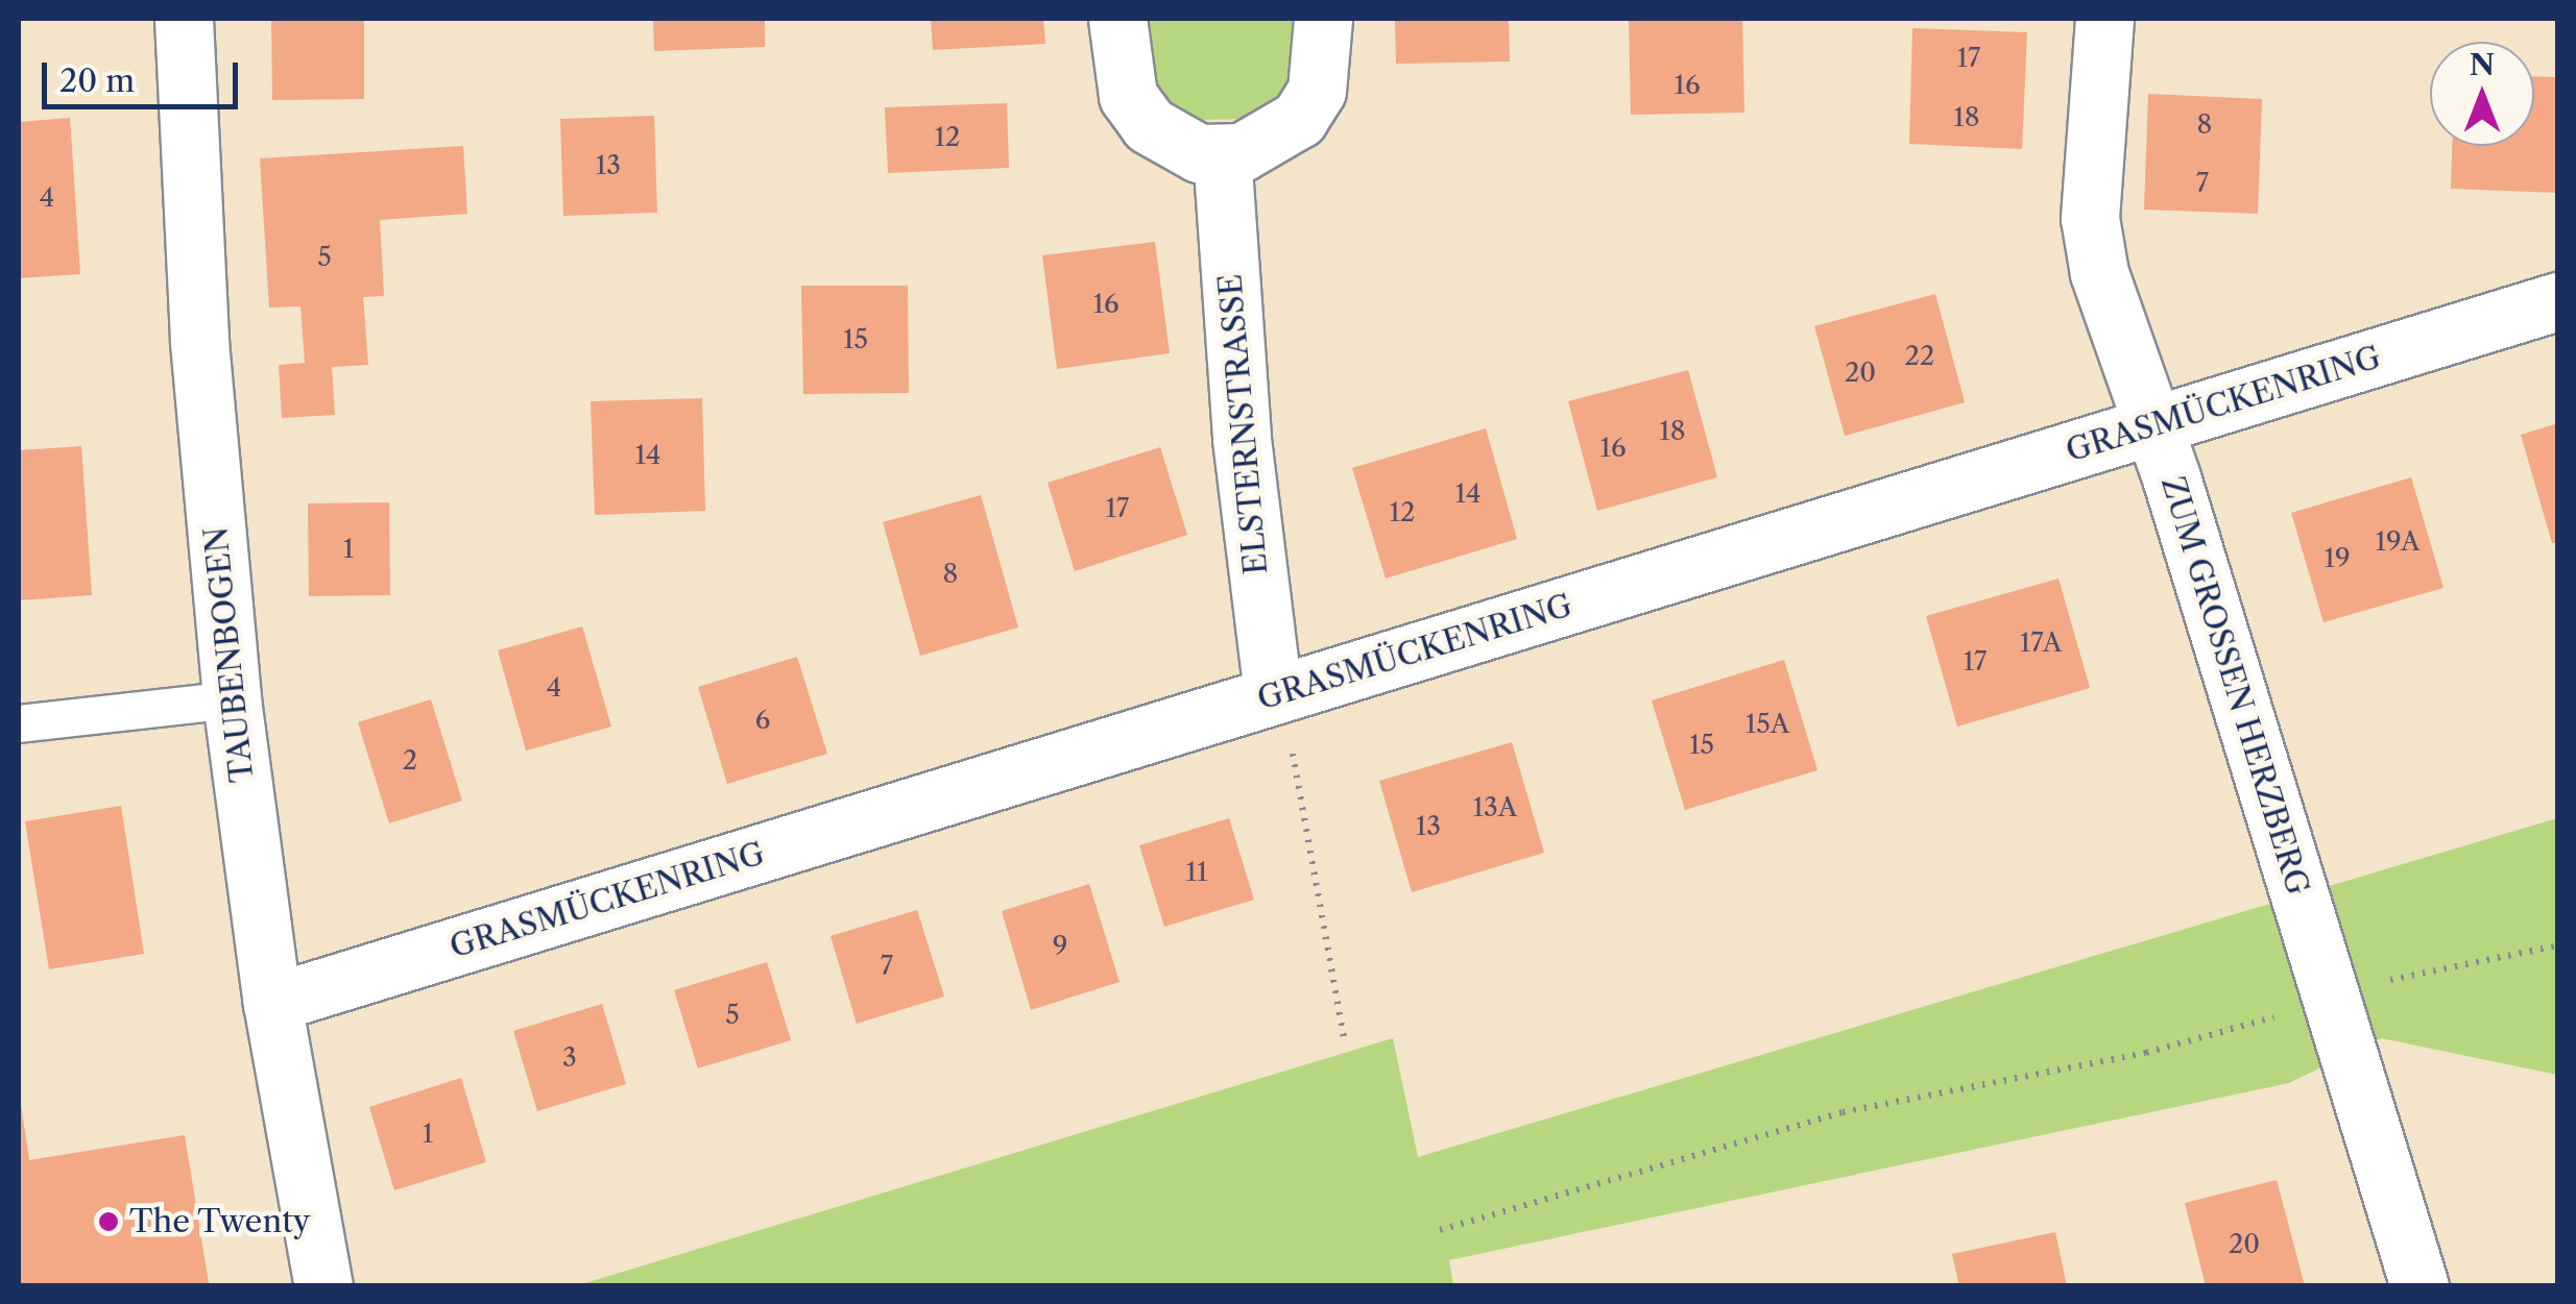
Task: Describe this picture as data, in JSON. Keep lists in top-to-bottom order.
{
  "streets": {
    "street": [
      "GRASMÜCKENRING",
      "ELSTERNSTRASSE",
      "TAUBENBOGEN",
      "ZUM GROSSEN HERZBERG"
    ]
  },
  "crossings": [
    ["GRASMÜCKENRING", "ELSTERNSTRASSE"],
    ["GRASMÜCKENRING", "TAUBENBOGEN"],
    ["GRASMÜCKENRING", "ZUM GROSSEN HERZBERG"]
  ],
  "places": ["The Twenty"],
  "house_numbers": [
    "17",
    "16",
    "18",
    "8",
    "12",
    "13",
    "7",
    "4",
    "5",
    "16",
    "15",
    "22",
    "20",
    "18",
    "16",
    "14",
    "14",
    "17",
    "12",
    "19A",
    "1",
    "19",
    "8",
    "17A",
    "17",
    "4",
    "6",
    "15A",
    "15",
    "2",
    "13A",
    "13",
    "11",
    "9",
    "7",
    "5",
    "3",
    "1",
    "20"
  ],
  "scale_bar": "20 m",
  "north": "top"
}
